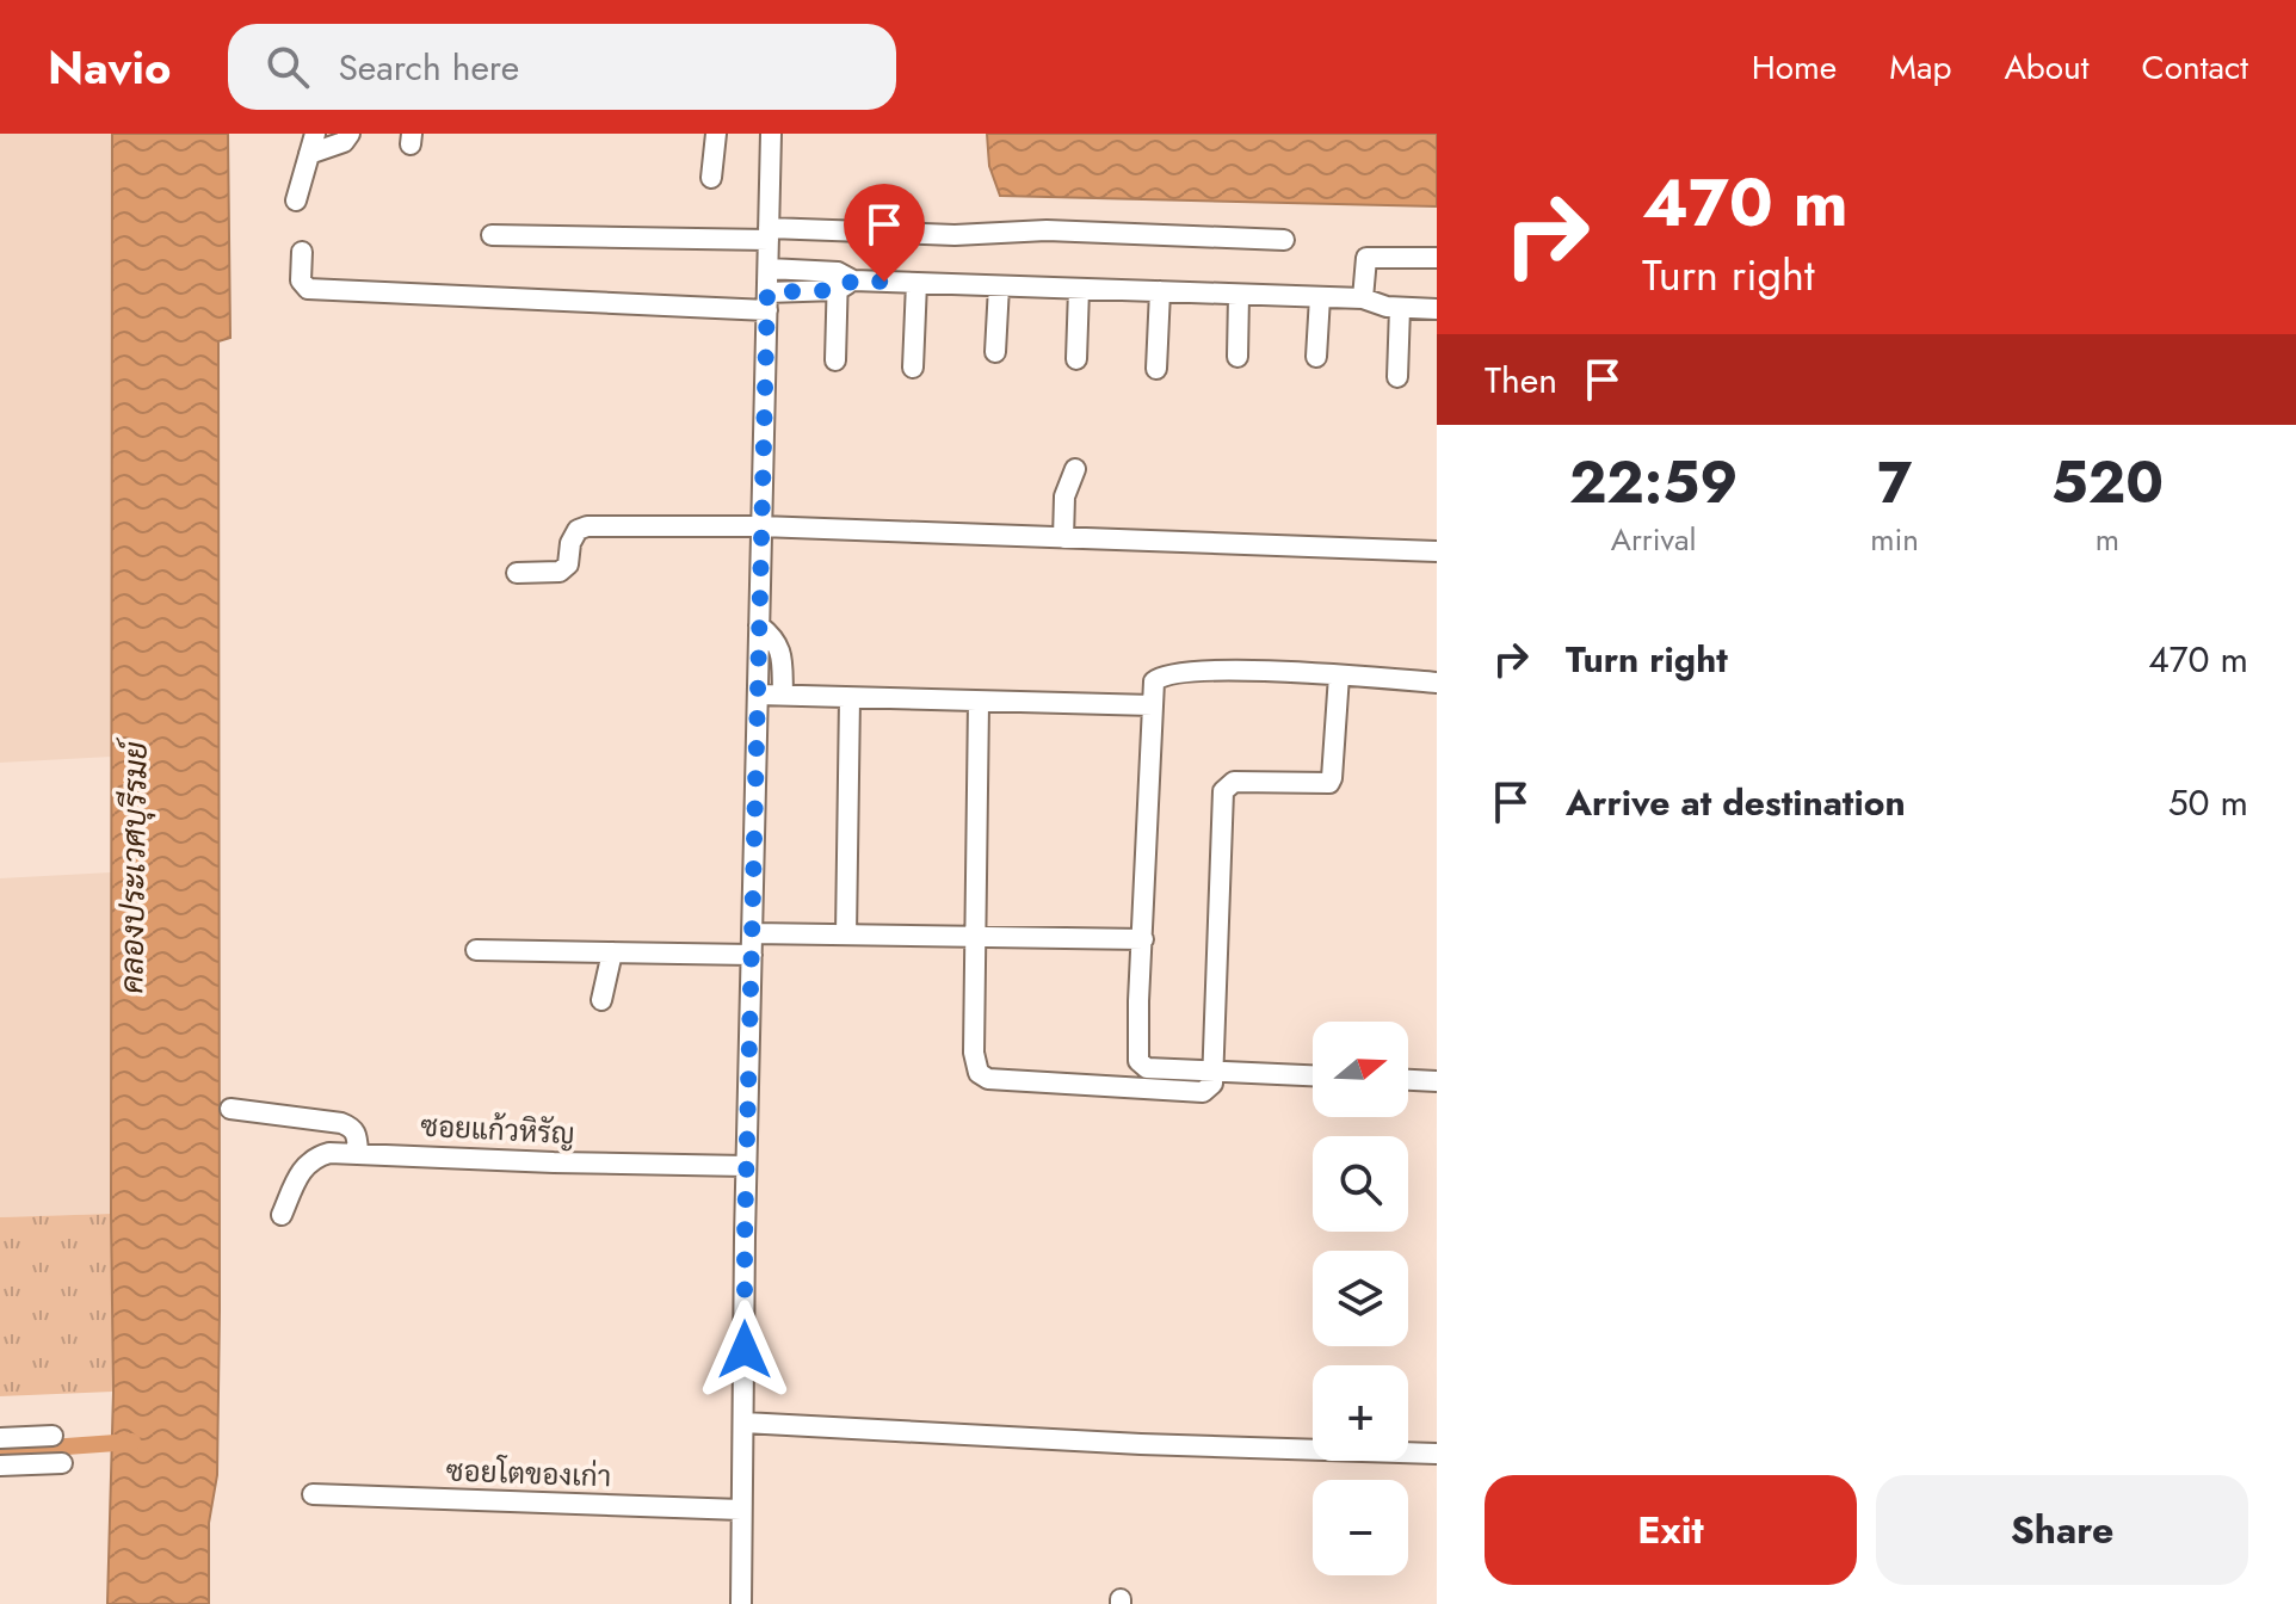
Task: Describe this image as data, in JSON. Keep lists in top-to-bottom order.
{
  "streets": {
    "street": ["ซอยแก้วหิรัญ", "ซอยโตของเก่า"]
  },
  "water": ["คลองประเวศบุรีรมย์"],
  "north": "right",
  "page": {
    "header": "Navio",
    "search": "Search here",
    "nav": [
      "Home",
      "Map",
      "About",
      "Contact"
    ],
    "turn": ["470 m", "Turn right"],
    "then": "Then",
    "eta": [
      "22:59",
      "Arrival",
      "7",
      "min",
      "520",
      "m"
    ],
    "list": [
      {
        "name": "Turn right",
        "value": "470 m"
      },
      {
        "name": "Arrive at destination",
        "value": "50 m"
      }
    ],
    "map_buttons": ["+", "−"],
    "buttons": ["Exit", "Share"]
  }
}
